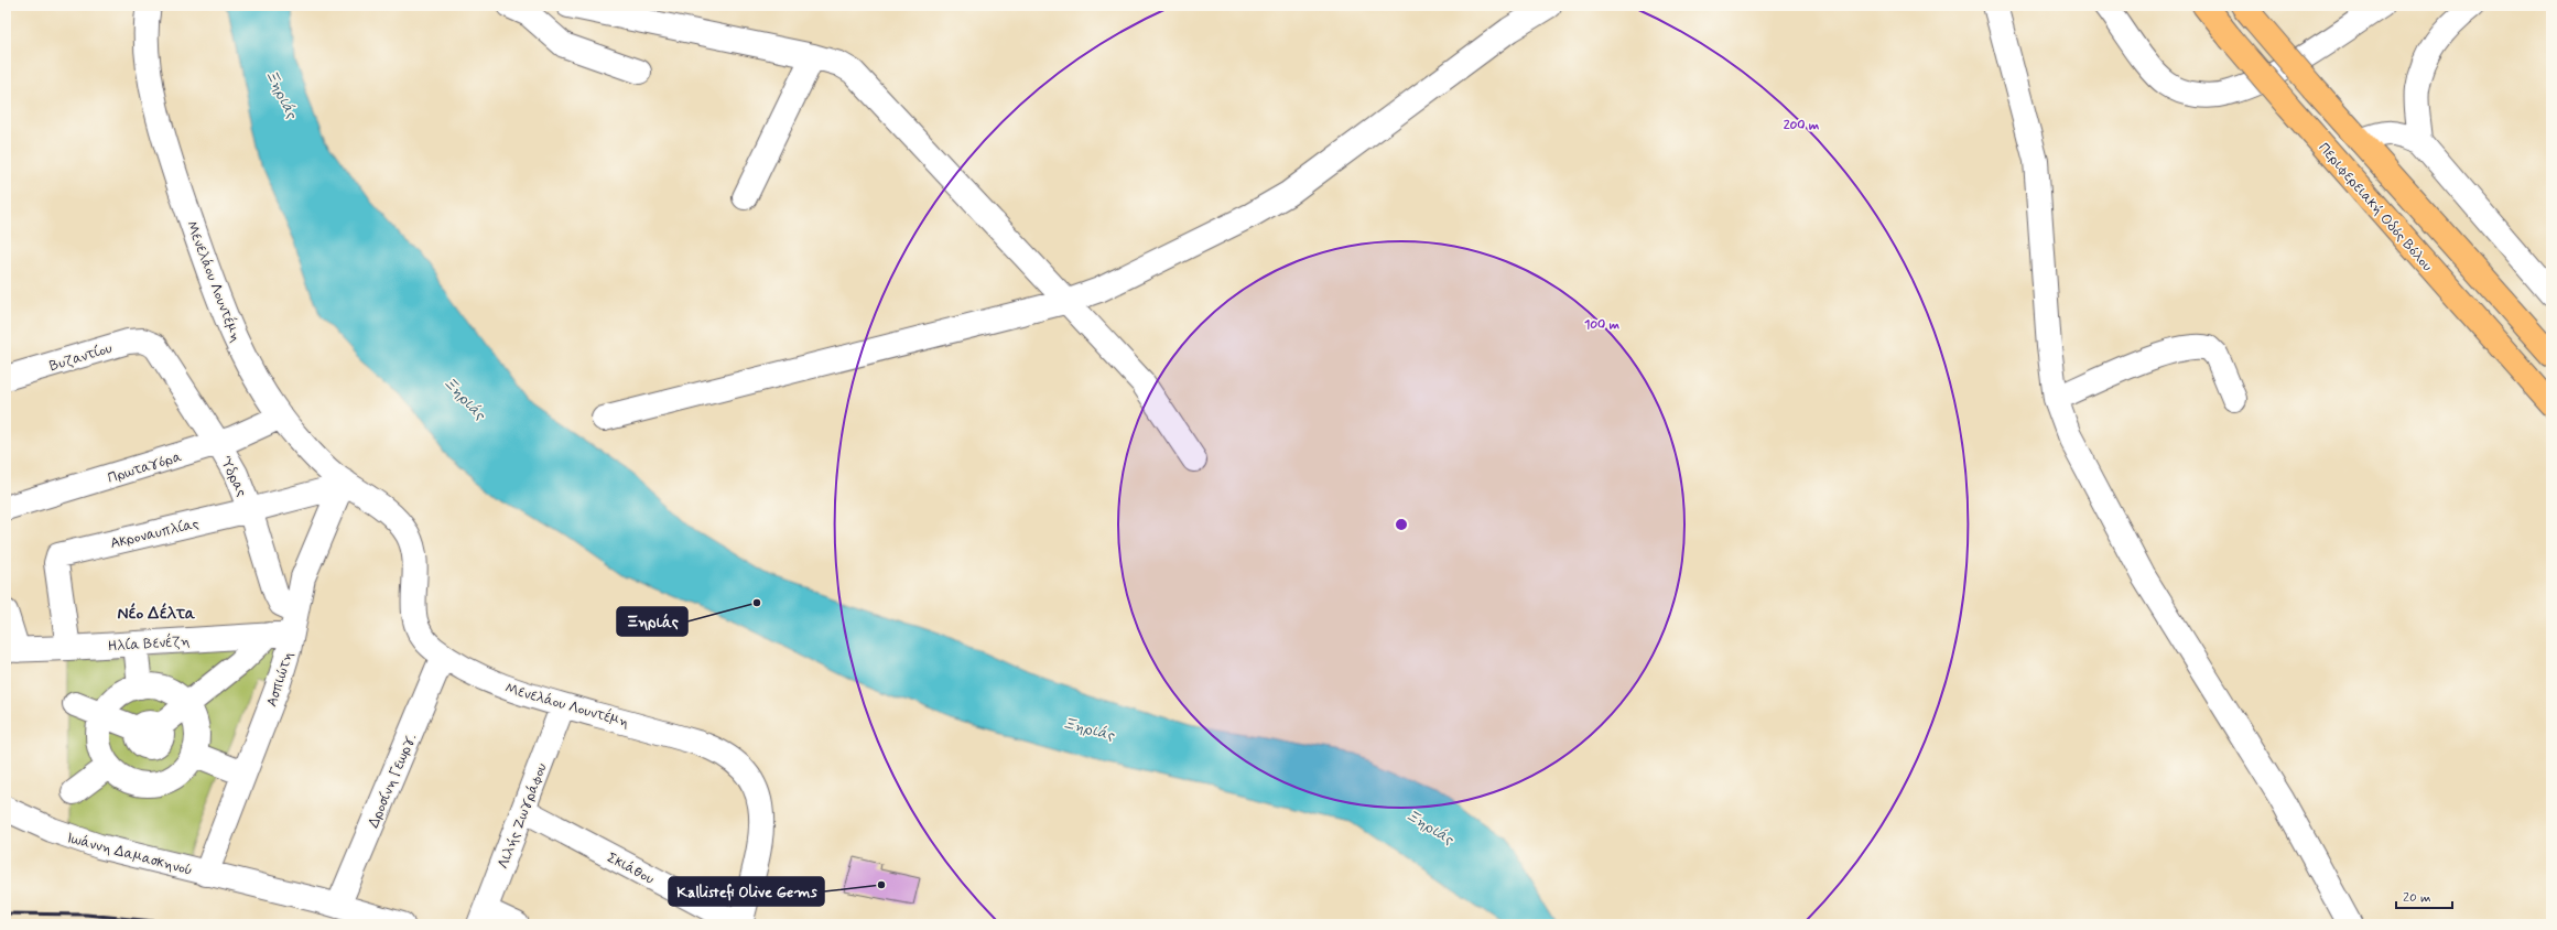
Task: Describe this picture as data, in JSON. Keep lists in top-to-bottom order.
{
  "streets": {
    "main road": ["Περιφερειακή Οδός Βόλου"],
    "street": [
      "Μενελάου Λουντέμη",
      "Βυζαντίου",
      "Πρωταγόρα",
      "Ύδρας",
      "Ακροναυπλίας",
      "Ηλία Βενέζη",
      "Ασπιώτη",
      "Δροσίνη Γεωργ.",
      "Λιλής Ζωγράφου",
      "Ιωάννη Δαμασκηνού",
      "Σκιάθου"
    ]
  },
  "crossings": [
    ["Μενελάου Λουντέμη", "Πρωταγόρα"],
    ["Μενελάου Λουντέμη", "Ακροναυπλίας"],
    ["Μενελάου Λουντέμη", "Ασπιώτη"],
    ["Μενελάου Λουντέμη", "Δροσίνη Γεωργ."],
    ["Μενελάου Λουντέμη", "Λιλής Ζωγράφου"],
    ["Μενελάου Λουντέμη", "Σκιάθου"],
    ["Βυζαντίου", "Ύδρας"],
    ["Πρωταγόρα", "Ύδρας"],
    ["Ύδρας", "Ακροναυπλίας"],
    ["Ύδρας", "Ασπιώτη"],
    ["Ακροναυπλίας", "Ηλία Βενέζη"],
    ["Ακροναυπλίας", "Ασπιώτη"],
    ["Ηλία Βενέζη", "Ασπιώτη"],
    ["Ασπιώτη", "Ιωάννη Δαμασκηνού"],
    ["Δροσίνη Γεωργ.", "Ιωάννη Δαμασκηνού"],
    ["Λιλής Ζωγράφου", "Σκιάθου"]
  ],
  "districts": ["Νέο Δέλτα"],
  "water": ["Ξηριάς"],
  "places": ["Ξηριάς", "Kallistefi Olive Gems"],
  "scale_bar": "20 m",
  "rings": ["200 m", "100 m"]
}
